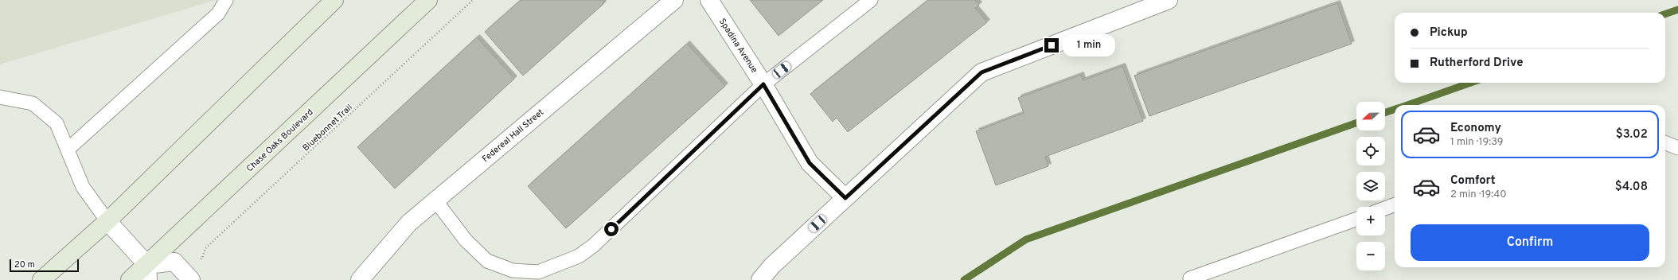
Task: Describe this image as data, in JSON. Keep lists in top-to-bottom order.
{
  "streets": {
    "street": ["Spadina Avenue", "Federeal Hall Street", "Chase Oaks Boulevard"],
    "path": ["Bluebonnet Trail"]
  },
  "scale_bar": "20 m",
  "north": "left",
  "page": {
    "banner": ["Pickup", "Rutherford Drive"],
    "bubble": "1 min",
    "map_buttons": ["+", "−"],
    "list": [
      {
        "name": "Economy",
        "note": "1 min · 19:39",
        "value": "$3.02"
      },
      {
        "name": "Comfort",
        "note": "2 min · 19:40",
        "value": "$4.08"
      }
    ],
    "buttons": "Confirm",
    "scale": "20 m"
  }
}
